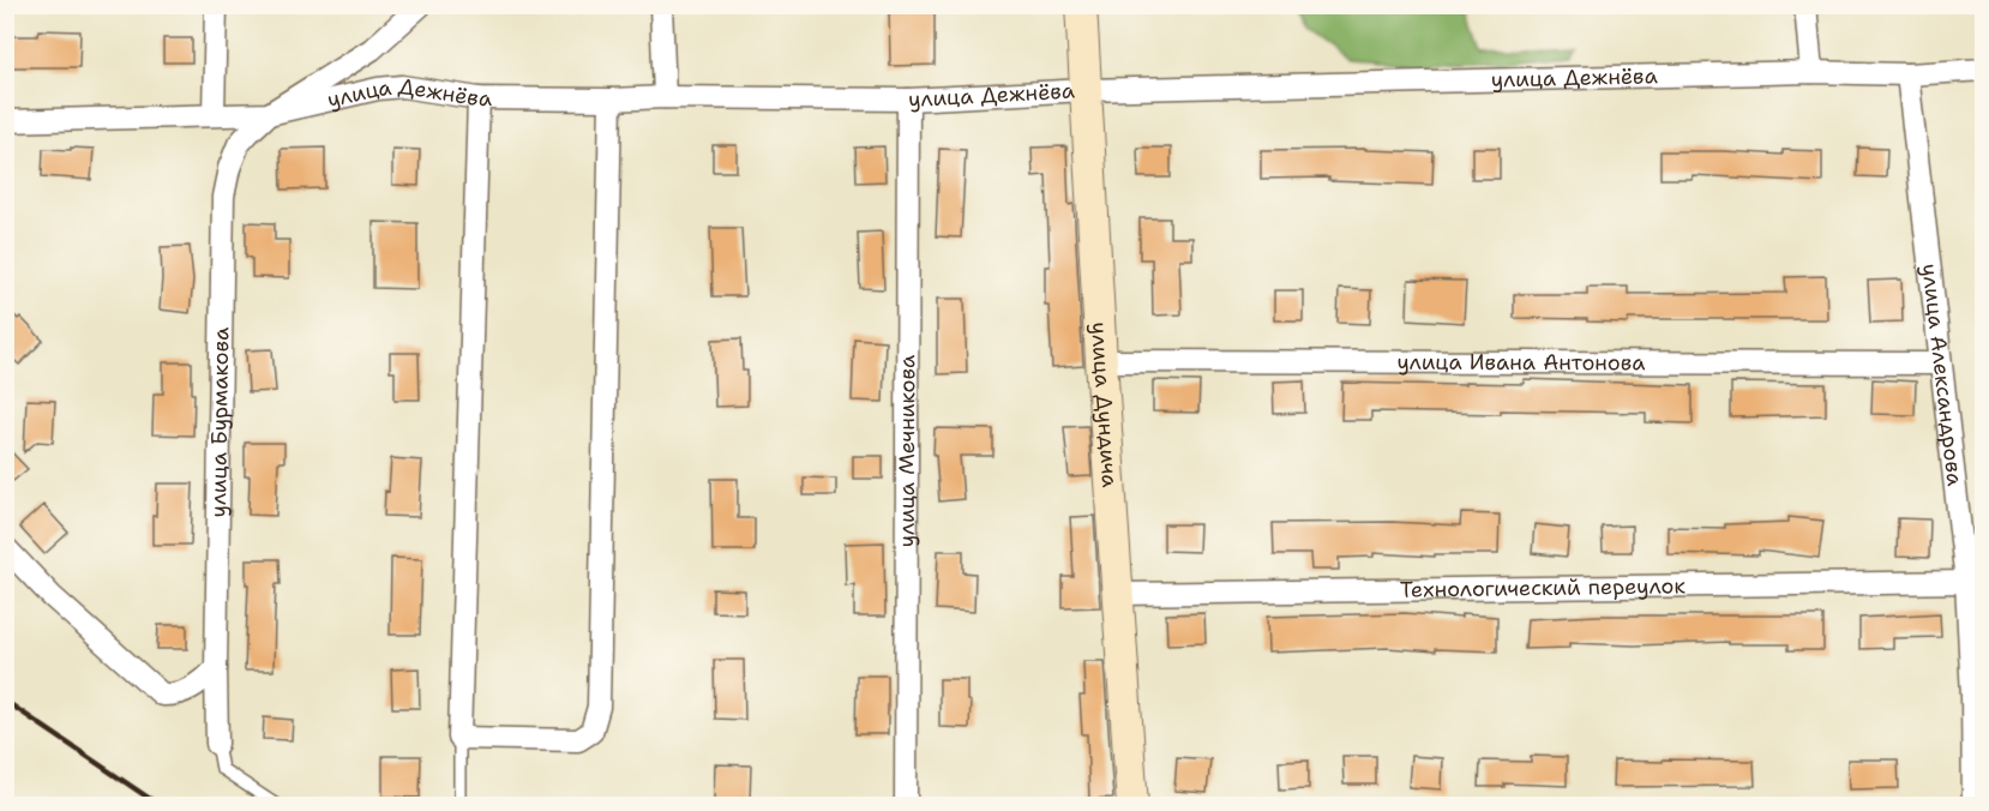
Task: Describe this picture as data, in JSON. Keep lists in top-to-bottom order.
{
  "streets": {
    "street": [
      "улица Дежнёва",
      "улица Ивана Антонова",
      "улица Александрова",
      "улица Дундича",
      "улица Бурмакова",
      "улица Мечникова",
      "Технологический переулок"
    ]
  },
  "crossings": [
    ["улица Дежнёва", "улица Александрова"],
    ["улица Дежнёва", "улица Дундича"],
    ["улица Дежнёва", "улица Бурмакова"],
    ["улица Дежнёва", "улица Мечникова"],
    ["улица Ивана Антонова", "улица Александрова"],
    ["улица Ивана Антонова", "улица Дундича"],
    ["улица Александрова", "Технологический переулок"],
    ["улица Дундича", "Технологический переулок"]
  ]
}
